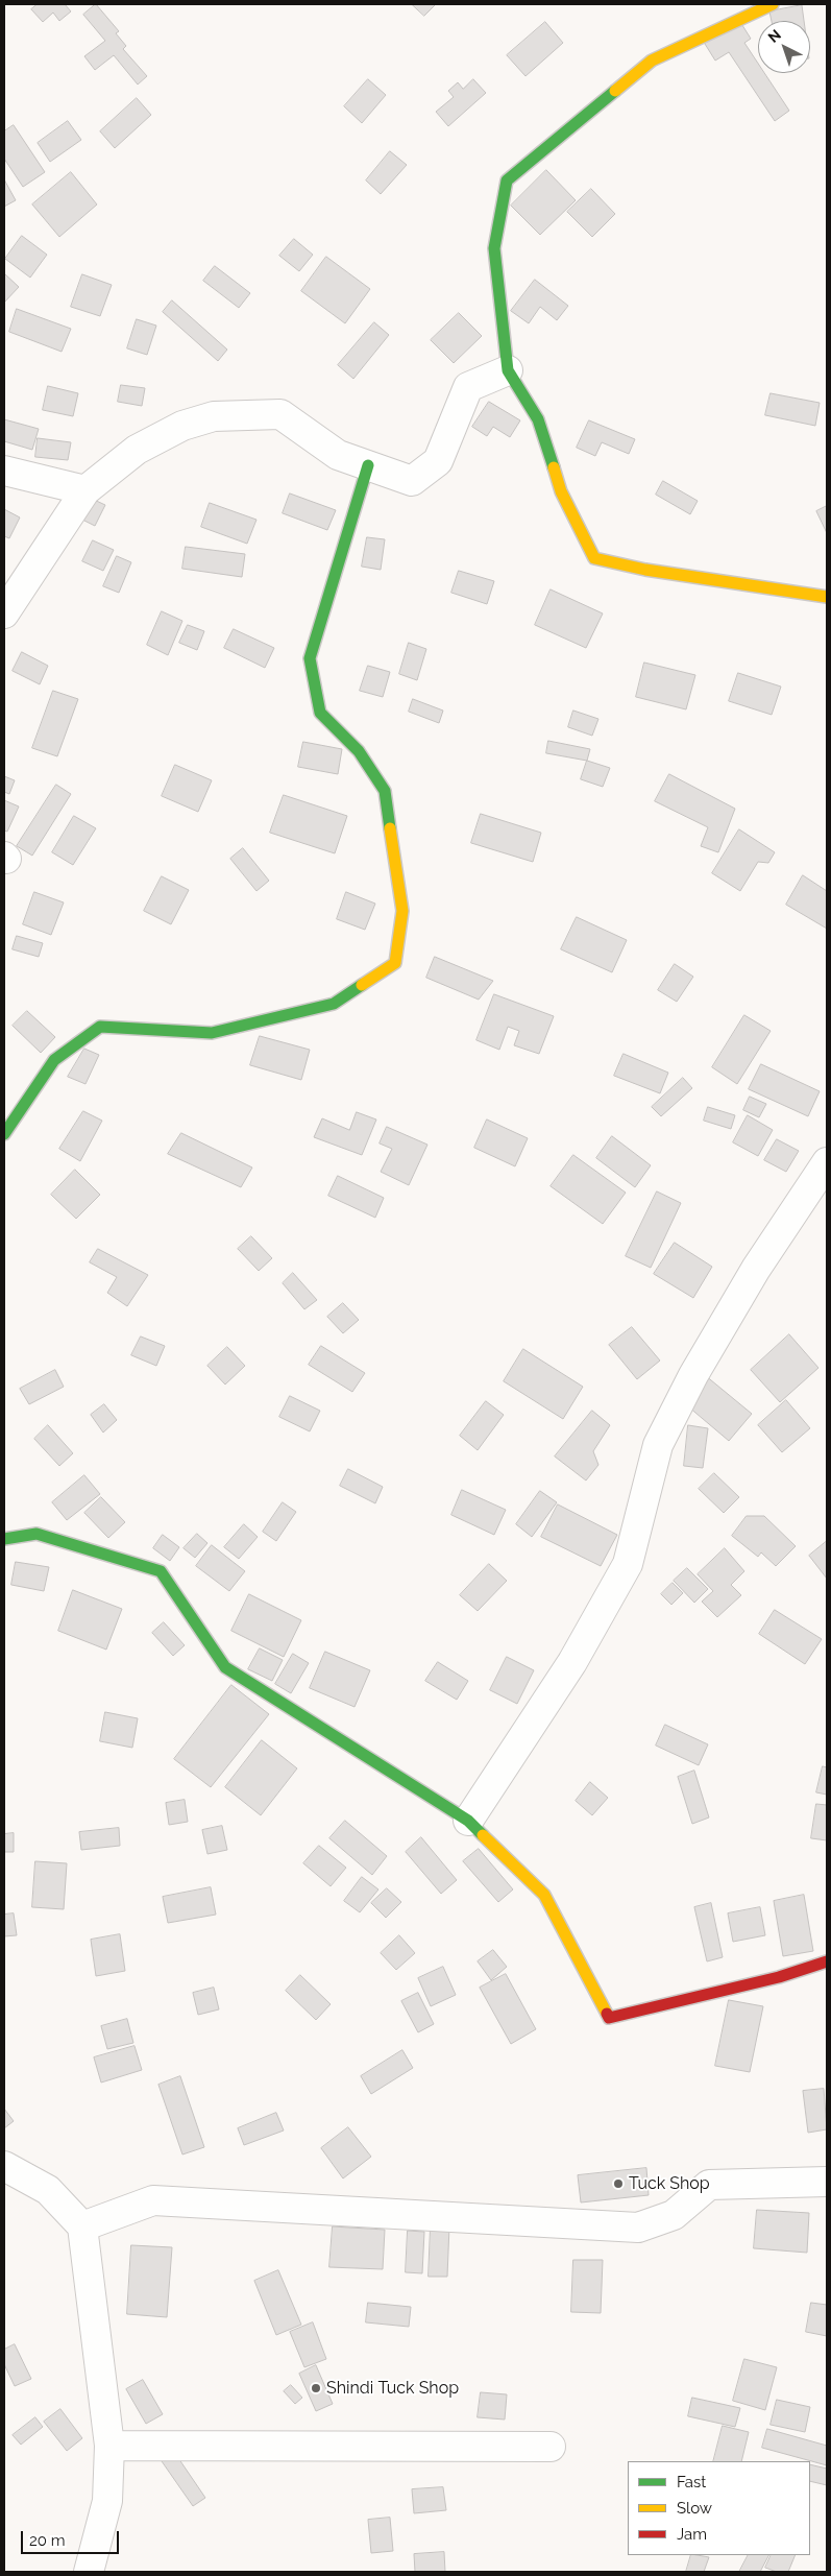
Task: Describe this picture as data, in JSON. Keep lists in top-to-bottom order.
{
  "places": ["Tuck Shop", "Shindi Tuck Shop"],
  "legend": ["Fast", "Slow", "Jam"],
  "scale_bar": "20 m",
  "north": "top left"
}
